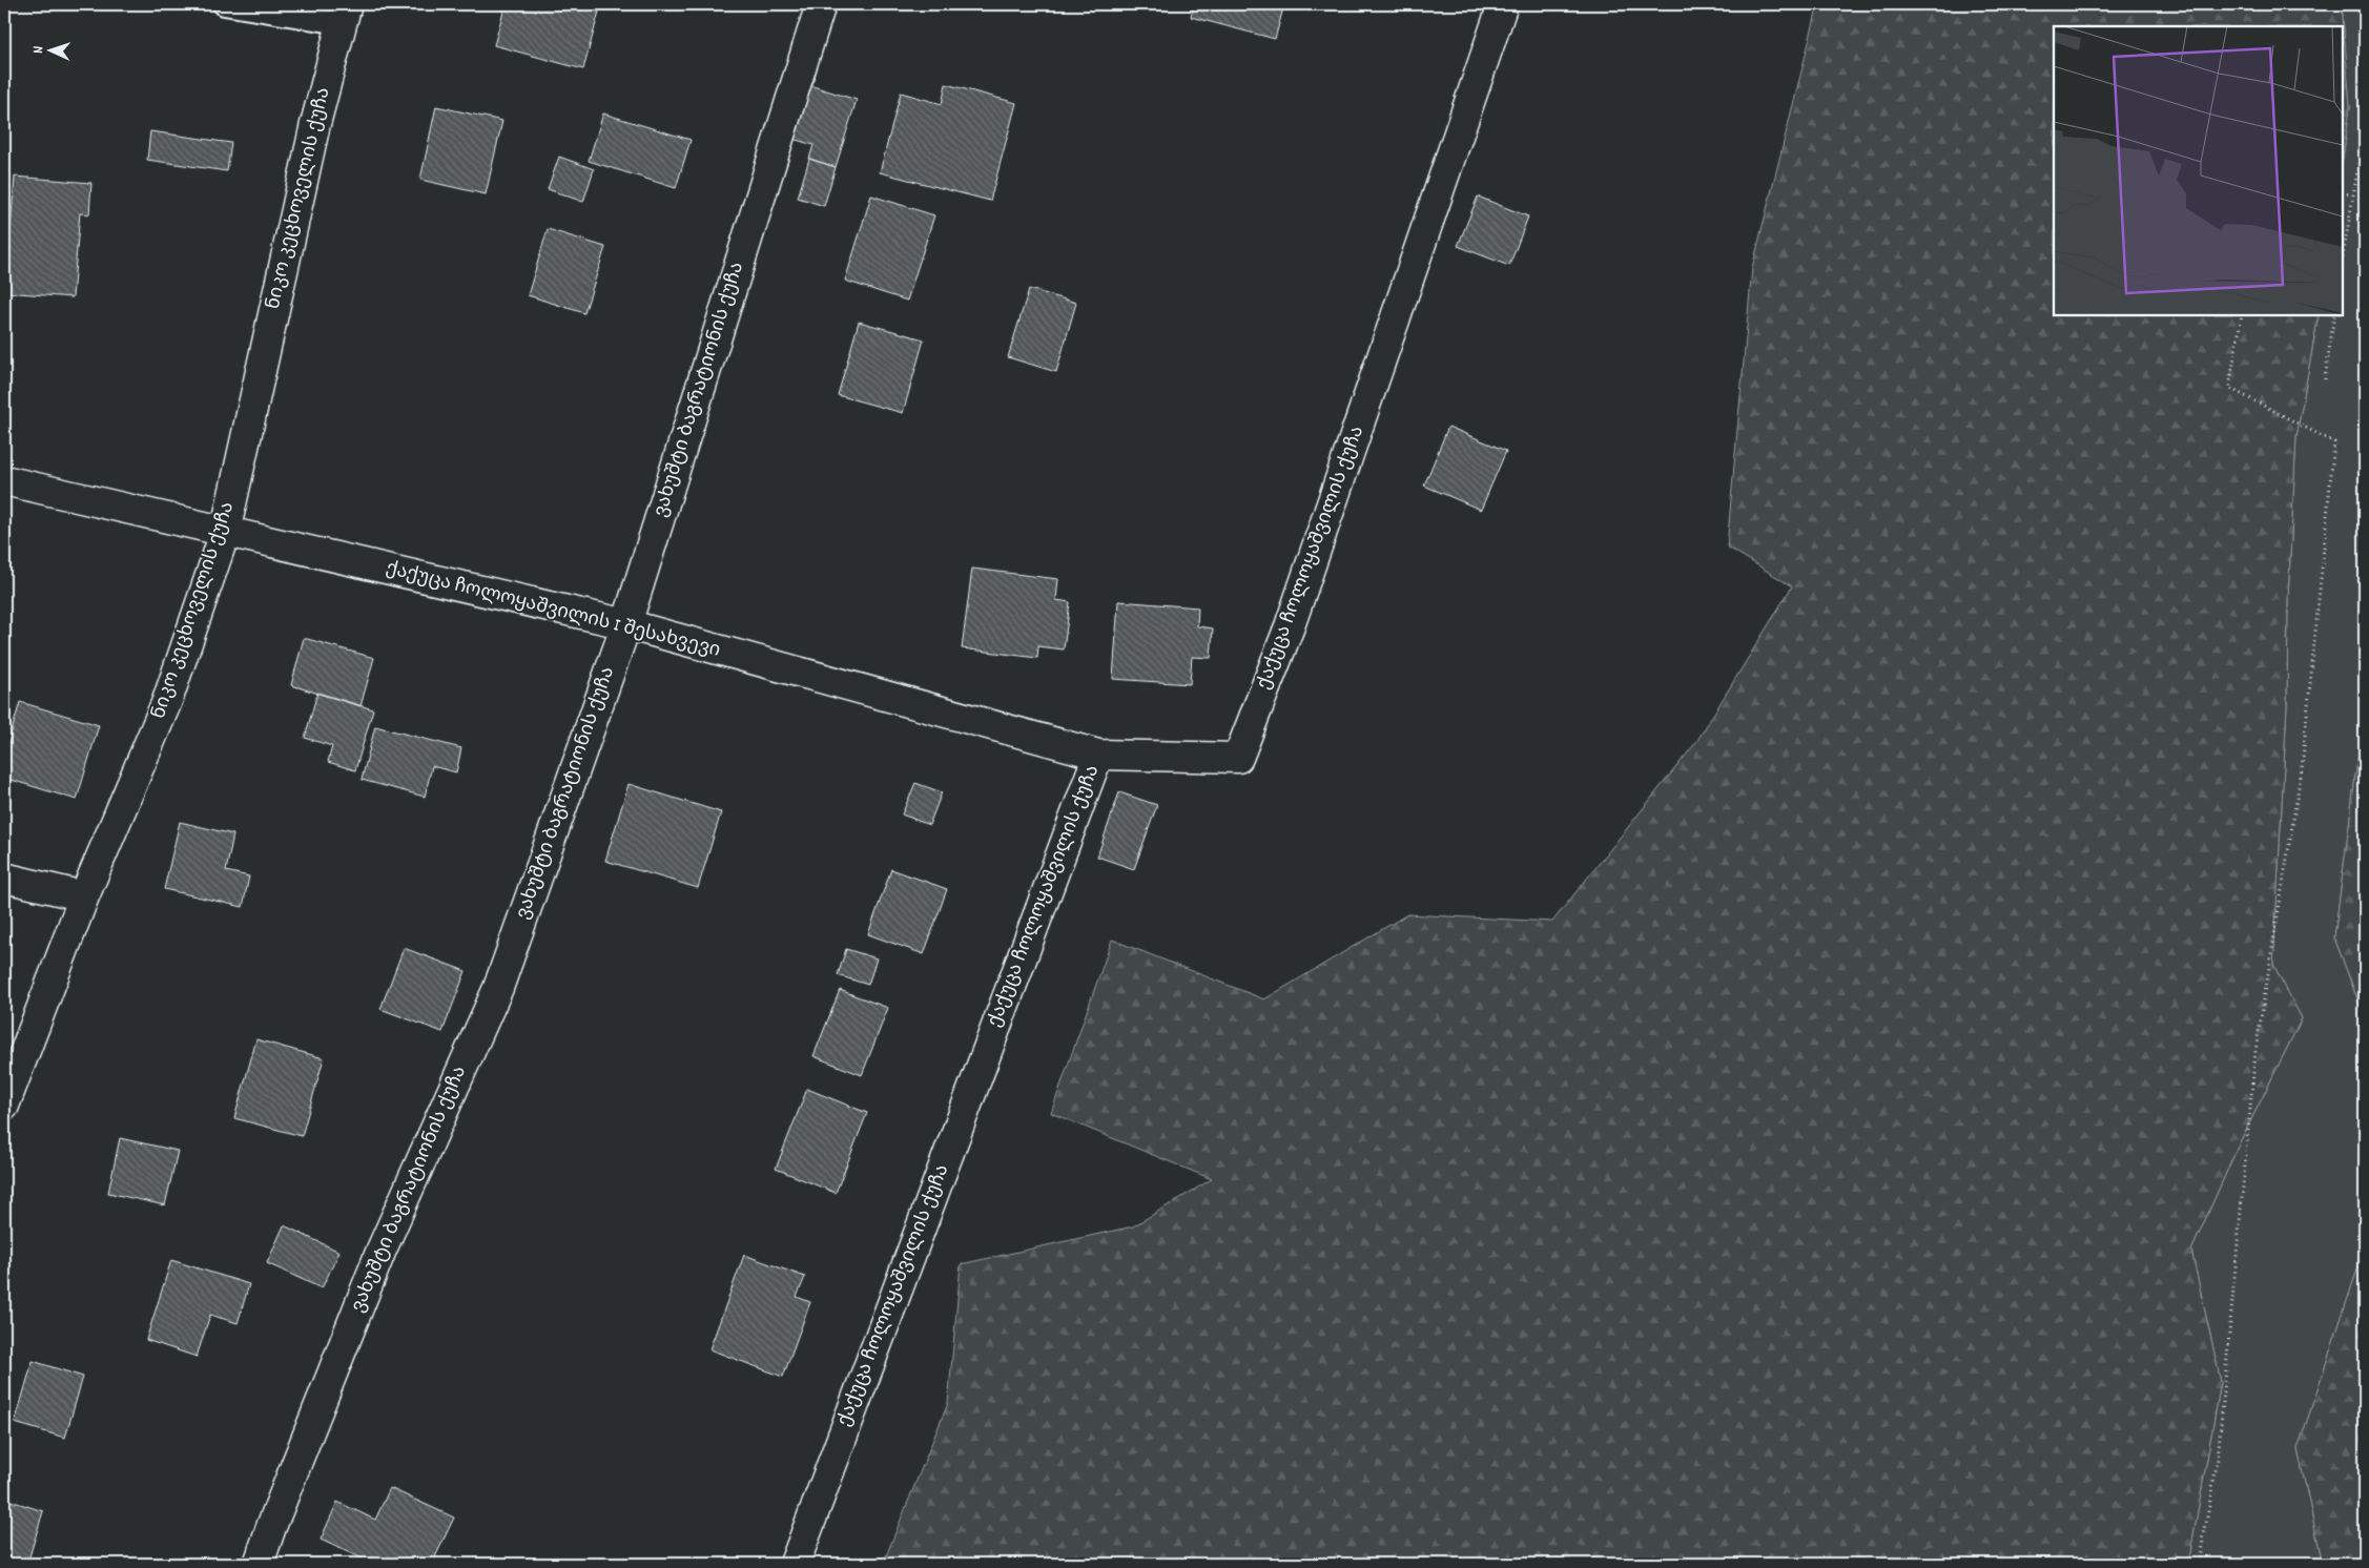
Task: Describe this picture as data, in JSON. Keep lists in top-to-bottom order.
{
  "streets": {
    "street": [
      "ნიკო კეცხოველის ქუჩა",
      "ვახუშტი ბაგრატიონის ქუჩა",
      "ქაქუცა ჩოლოყაშვილის ქუჩა",
      "ქაქუცა ჩოლოყაშვილის I შესახვევი"
    ]
  },
  "crossings": [
    ["ნიკო კეცხოველის ქუჩა", "ქაქუცა ჩოლოყაშვილის I შესახვევი"],
    ["ვახუშტი ბაგრატიონის ქუჩა", "ქაქუცა ჩოლოყაშვილის I შესახვევი"],
    ["ქაქუცა ჩოლოყაშვილის ქუჩა", "ქაქუცა ჩოლოყაშვილის I შესახვევი"]
  ],
  "north": "left"
}
